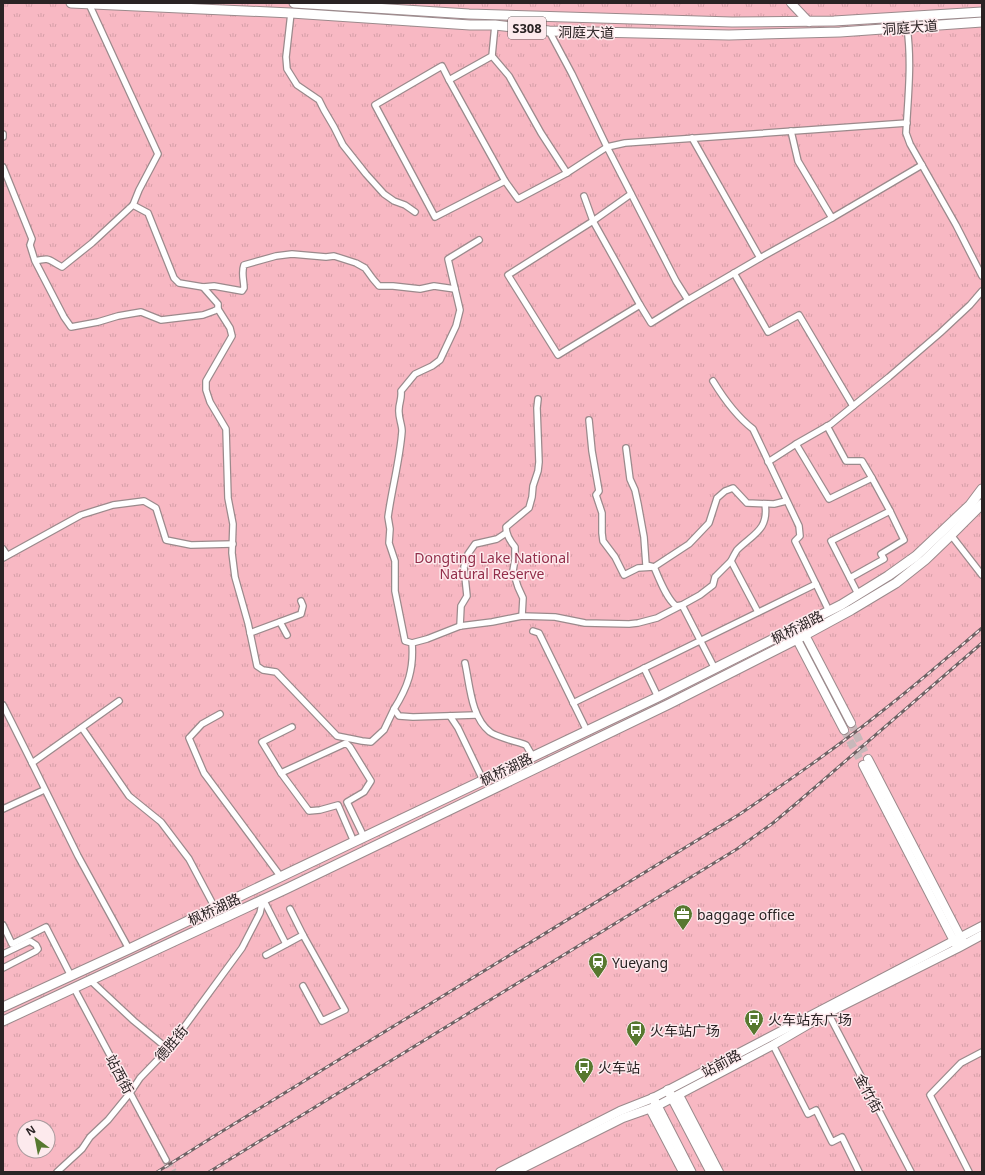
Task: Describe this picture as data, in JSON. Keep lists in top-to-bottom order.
{
  "streets": {
    "main road": [
      "洞庭大道",
      "S308",
      "枫桥湖路",
      "站前路"
    ],
    "street": ["德胜街", "站西街", "金竹街"]
  },
  "crossings": [
    ["枫桥湖路", "德胜街"],
    ["枫桥湖路", "站西街"],
    ["德胜街", "站西街"],
    ["站前路", "金竹街"]
  ],
  "parks": ["Dongting Lake National Natural Reserve"],
  "places": {
    "office": ["baggage office"],
    "station": ["Yueyang"],
    "bus stop": ["火车站东广场", "火车站广场", "火车站"]
  },
  "north": "top left"
}
